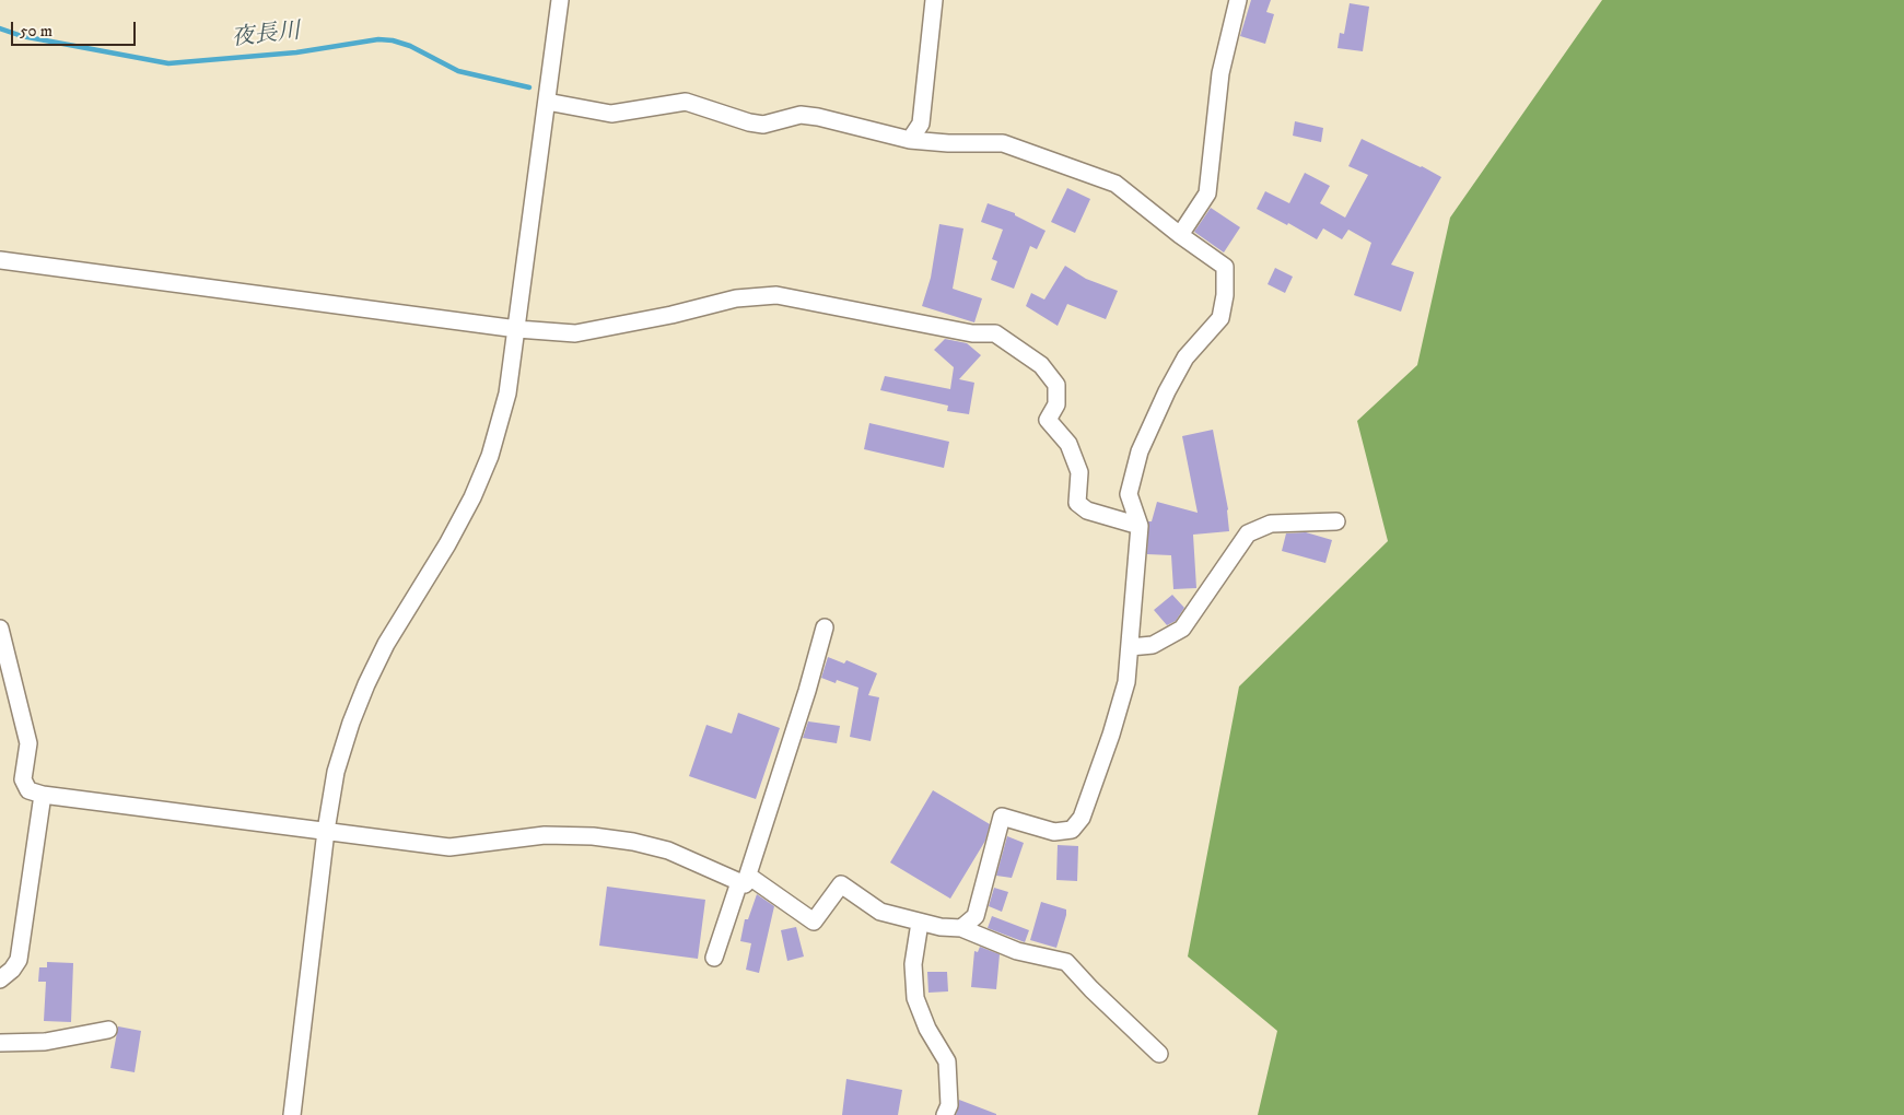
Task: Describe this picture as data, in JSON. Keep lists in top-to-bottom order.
{
  "water": ["夜長川"],
  "scale_bar": "50 m"
}
